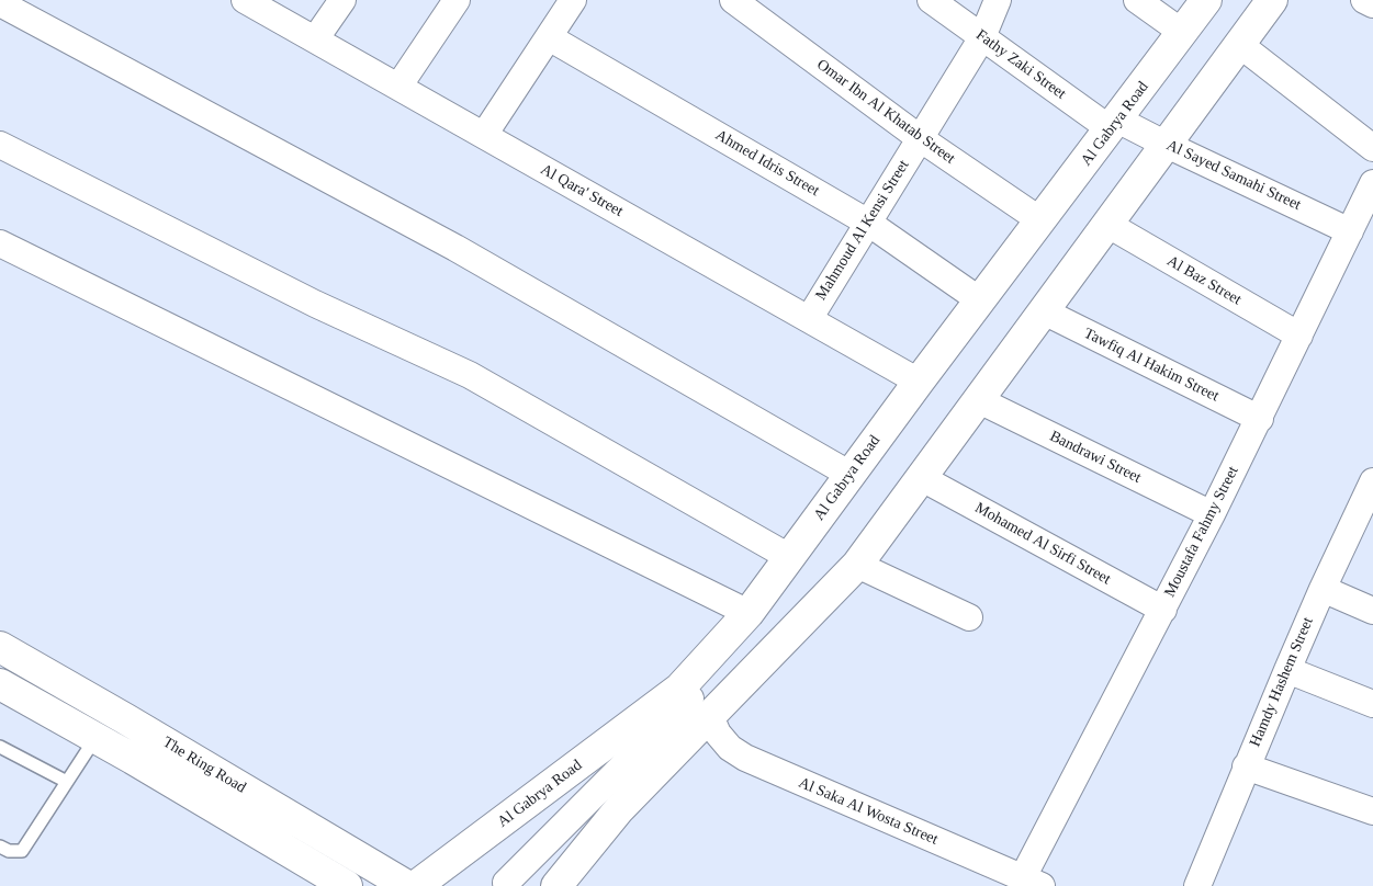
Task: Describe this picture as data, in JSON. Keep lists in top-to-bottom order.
{
  "streets": {
    "main road": ["Al Gabrya Road", "The Ring Road"],
    "street": [
      "Fathy Zaki Street",
      "Omar Ibn Al Khatab Street",
      "Ahmed Idris Street",
      "Al Sayed Samahi Street",
      "Al Qara' Street",
      "Mahmoud Al Kensi Street",
      "Al Baz Street",
      "Tawfiq Al Hakim Street",
      "Bandrawi Street",
      "Moustafa Fahmy Street",
      "Mohamed Al Sirfi Street",
      "Hamdy Hashem Street",
      "Al Saka Al Wosta Street"
    ]
  },
  "crossings": [
    ["Fathy Zaki Street", "Al Gabrya Road"],
    ["Fathy Zaki Street", "Al Sayed Samahi Street"],
    ["Fathy Zaki Street", "Mahmoud Al Kensi Street"],
    ["Omar Ibn Al Khatab Street", "Al Gabrya Road"],
    ["Omar Ibn Al Khatab Street", "Mahmoud Al Kensi Street"],
    ["Al Gabrya Road", "Ahmed Idris Street"],
    ["Al Gabrya Road", "Al Sayed Samahi Street"],
    ["Al Gabrya Road", "Al Qara' Street"],
    ["Al Gabrya Road", "Al Baz Street"],
    ["Al Gabrya Road", "Tawfiq Al Hakim Street"],
    ["Al Gabrya Road", "Bandrawi Street"],
    ["Al Gabrya Road", "Mohamed Al Sirfi Street"],
    ["Al Gabrya Road", "Al Saka Al Wosta Street"],
    ["Ahmed Idris Street", "Mahmoud Al Kensi Street"],
    ["Al Sayed Samahi Street", "Moustafa Fahmy Street"],
    ["Al Qara' Street", "Mahmoud Al Kensi Street"],
    ["Al Baz Street", "Moustafa Fahmy Street"],
    ["Tawfiq Al Hakim Street", "Moustafa Fahmy Street"],
    ["Bandrawi Street", "Moustafa Fahmy Street"],
    ["Moustafa Fahmy Street", "Mohamed Al Sirfi Street"],
    ["Moustafa Fahmy Street", "Al Saka Al Wosta Street"]
  ]
}
